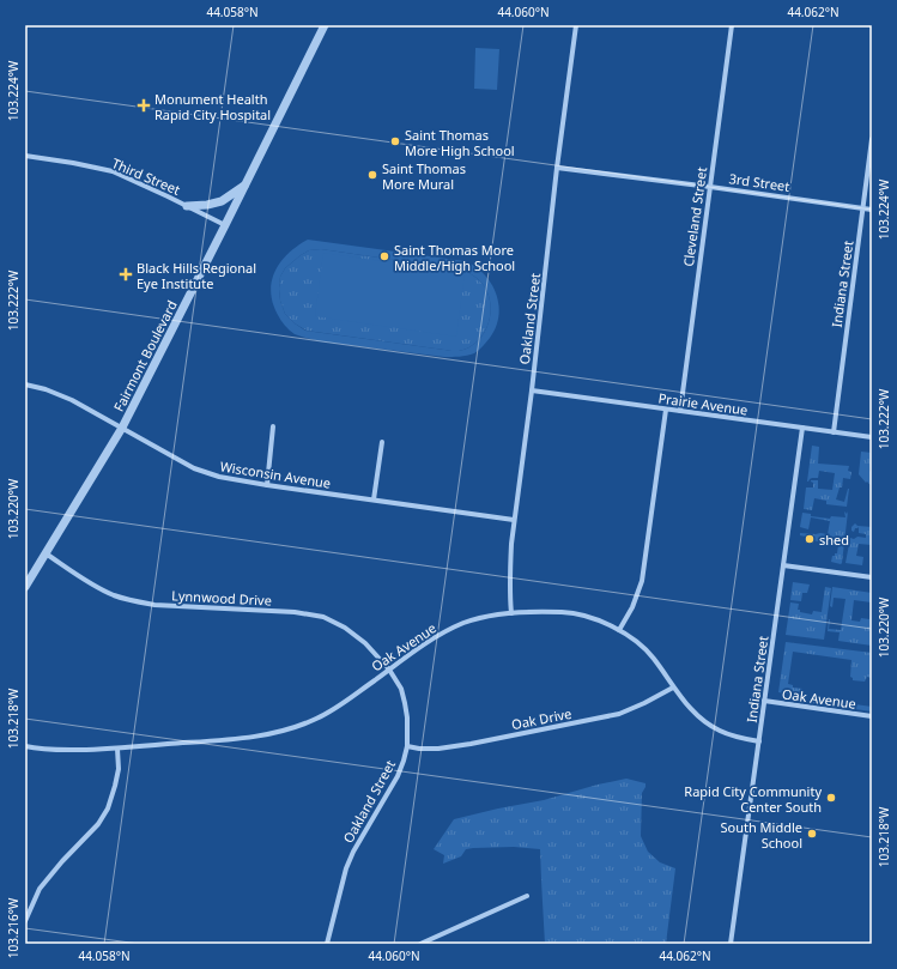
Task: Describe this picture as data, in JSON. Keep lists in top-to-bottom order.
{
  "streets": {
    "street": [
      "Third Street",
      "3rd Street",
      "Cleveland Street",
      "Indiana Street",
      "Oakland Street",
      "Fairmont Boulevard",
      "Prairie Avenue",
      "Wisconsin Avenue",
      "Lynnwood Drive",
      "Oak Avenue",
      "Oak Drive"
    ]
  },
  "crossings": [
    ["Third Street", "Fairmont Boulevard"],
    ["3rd Street", "Cleveland Street"],
    ["3rd Street", "Indiana Street"],
    ["3rd Street", "Oakland Street"],
    ["Cleveland Street", "Prairie Avenue"],
    ["Indiana Street", "Prairie Avenue"],
    ["Indiana Street", "Oak Avenue"],
    ["Oakland Street", "Prairie Avenue"],
    ["Oakland Street", "Wisconsin Avenue"],
    ["Oakland Street", "Lynnwood Drive"],
    ["Oakland Street", "Oak Avenue"],
    ["Oakland Street", "Oak Drive"],
    ["Fairmont Boulevard", "Wisconsin Avenue"],
    ["Fairmont Boulevard", "Lynnwood Drive"],
    ["Lynnwood Drive", "Oak Avenue"],
    ["Oak Avenue", "Oak Drive"]
  ],
  "places": {
    "health": ["Monument Health Rapid City Hospital", "Black Hills Regional Eye Institute"],
    "other": [
      "Saint Thomas More High School",
      "Saint Thomas More Mural",
      "Saint Thomas More Middle/High School",
      "shed",
      "Rapid City Community Center South",
      "South Middle School"
    ]
  },
  "coordinates": [
    "44.058°N",
    "44.060°N",
    "44.062°N",
    "103.224°W",
    "103.222°W",
    "103.220°W",
    "103.218°W",
    "103.216°W"
  ]
}
